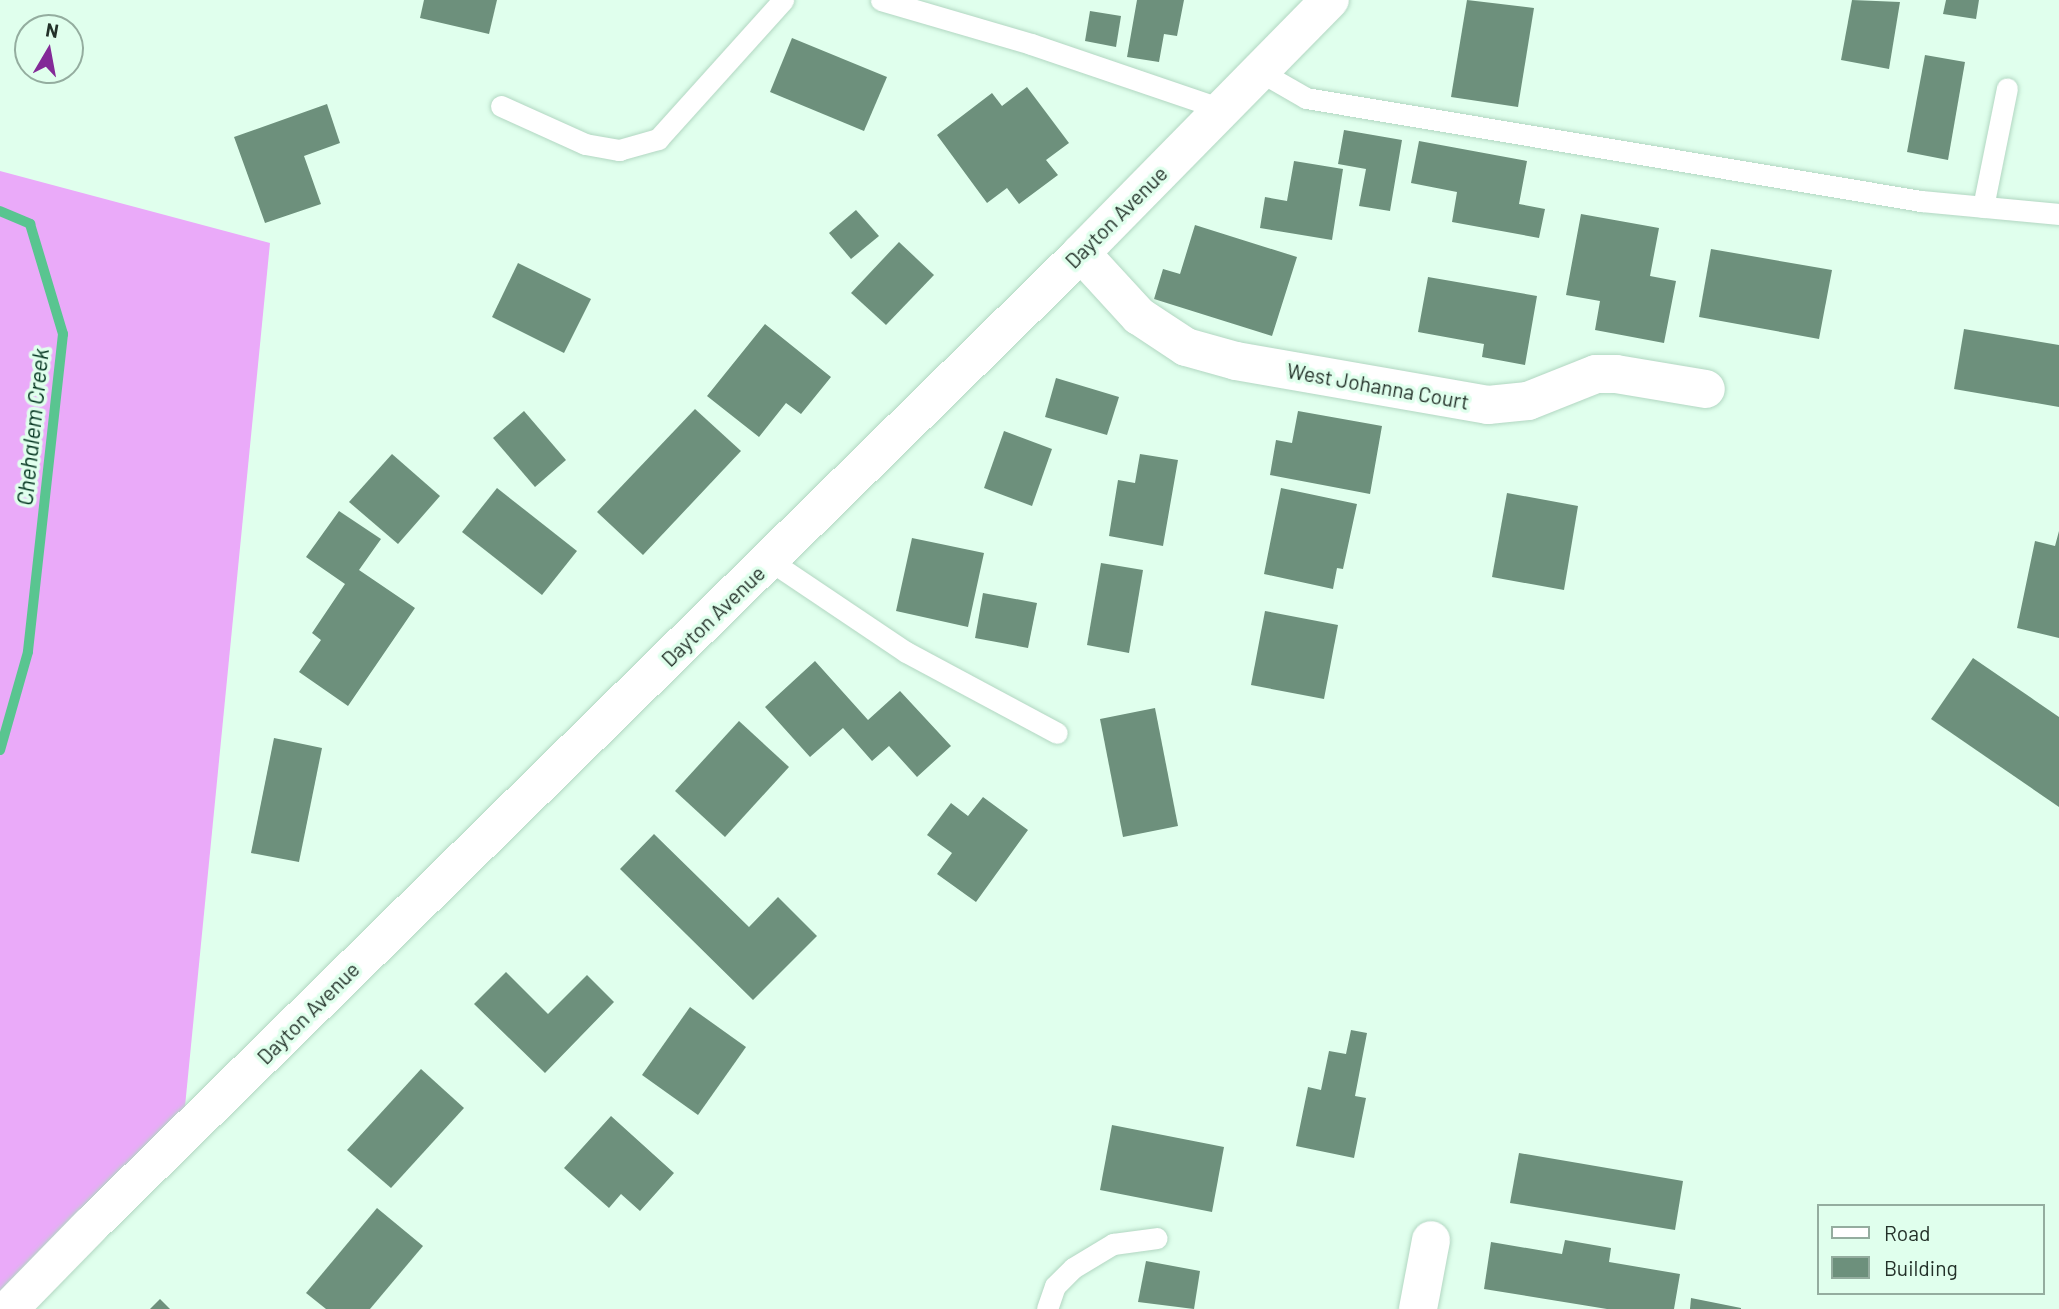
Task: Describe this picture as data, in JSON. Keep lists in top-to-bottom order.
{
  "streets": {
    "street": ["Dayton Avenue", "West Johanna Court"]
  },
  "crossings": [
    ["Dayton Avenue", "West Johanna Court"]
  ],
  "water": ["Chehalem Creek"],
  "legend": ["Road", "Building"],
  "north": "top"
}
